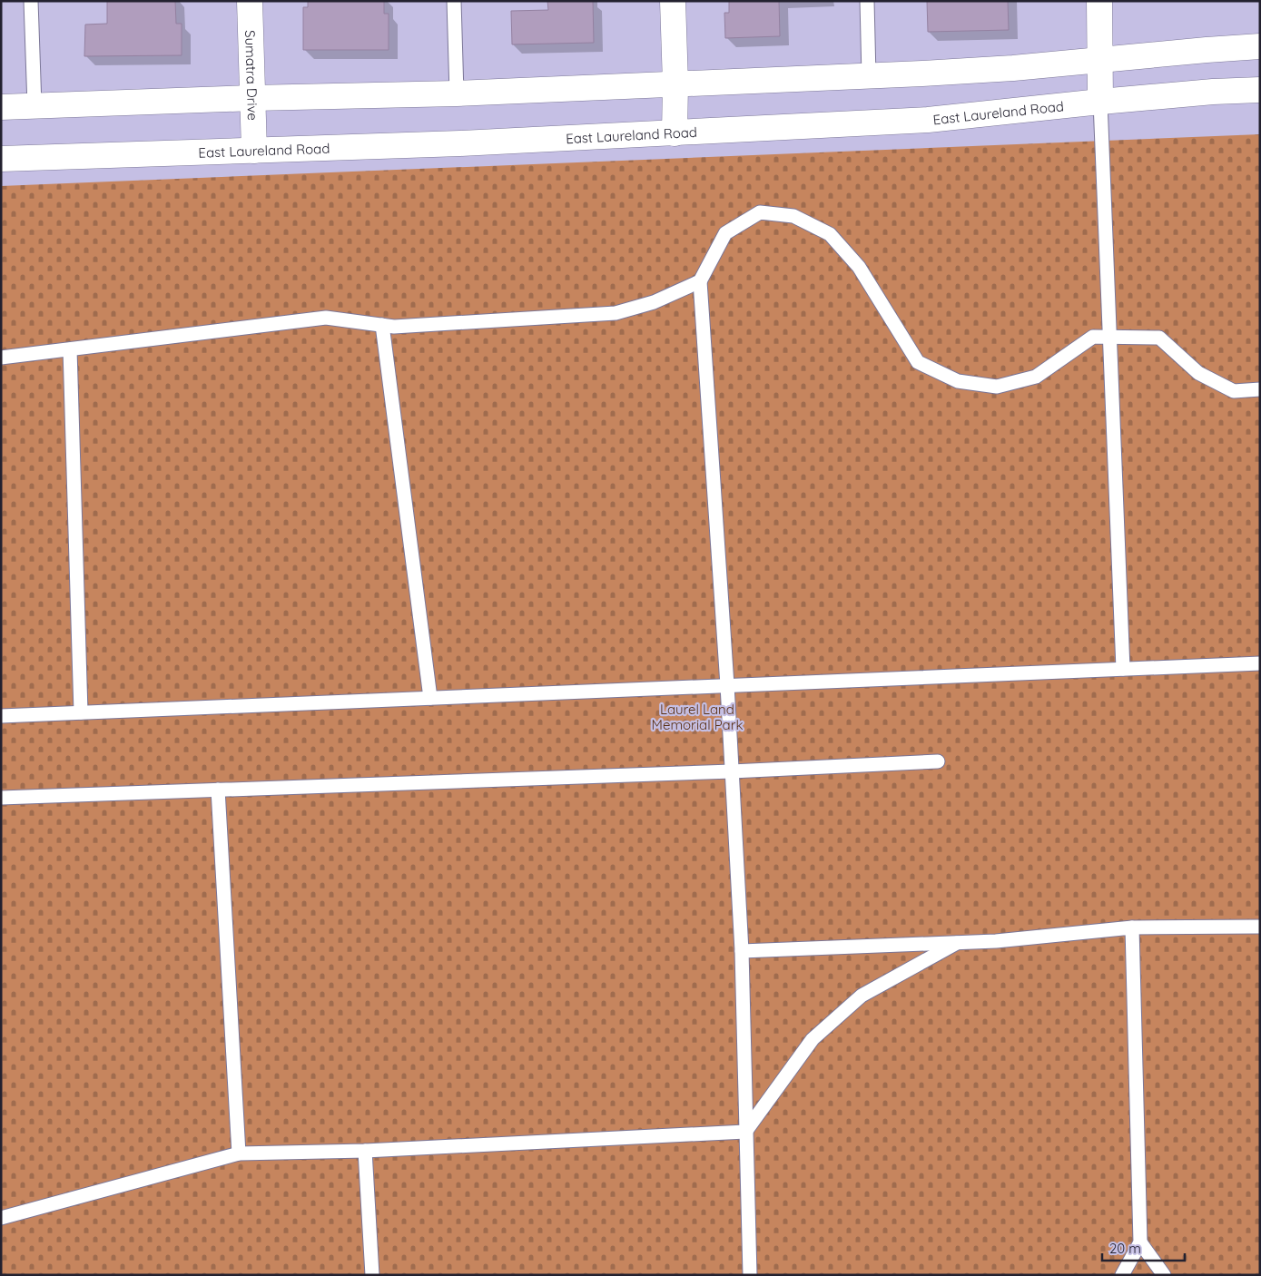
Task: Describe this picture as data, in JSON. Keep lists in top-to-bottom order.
{
  "streets": {
    "main road": ["Sumatra Drive", "East Laureland Road"]
  },
  "crossings": [
    ["Sumatra Drive", "East Laureland Road"]
  ],
  "parks": ["Laurel Land Memorial Park"],
  "scale_bar": "20 m"
}
